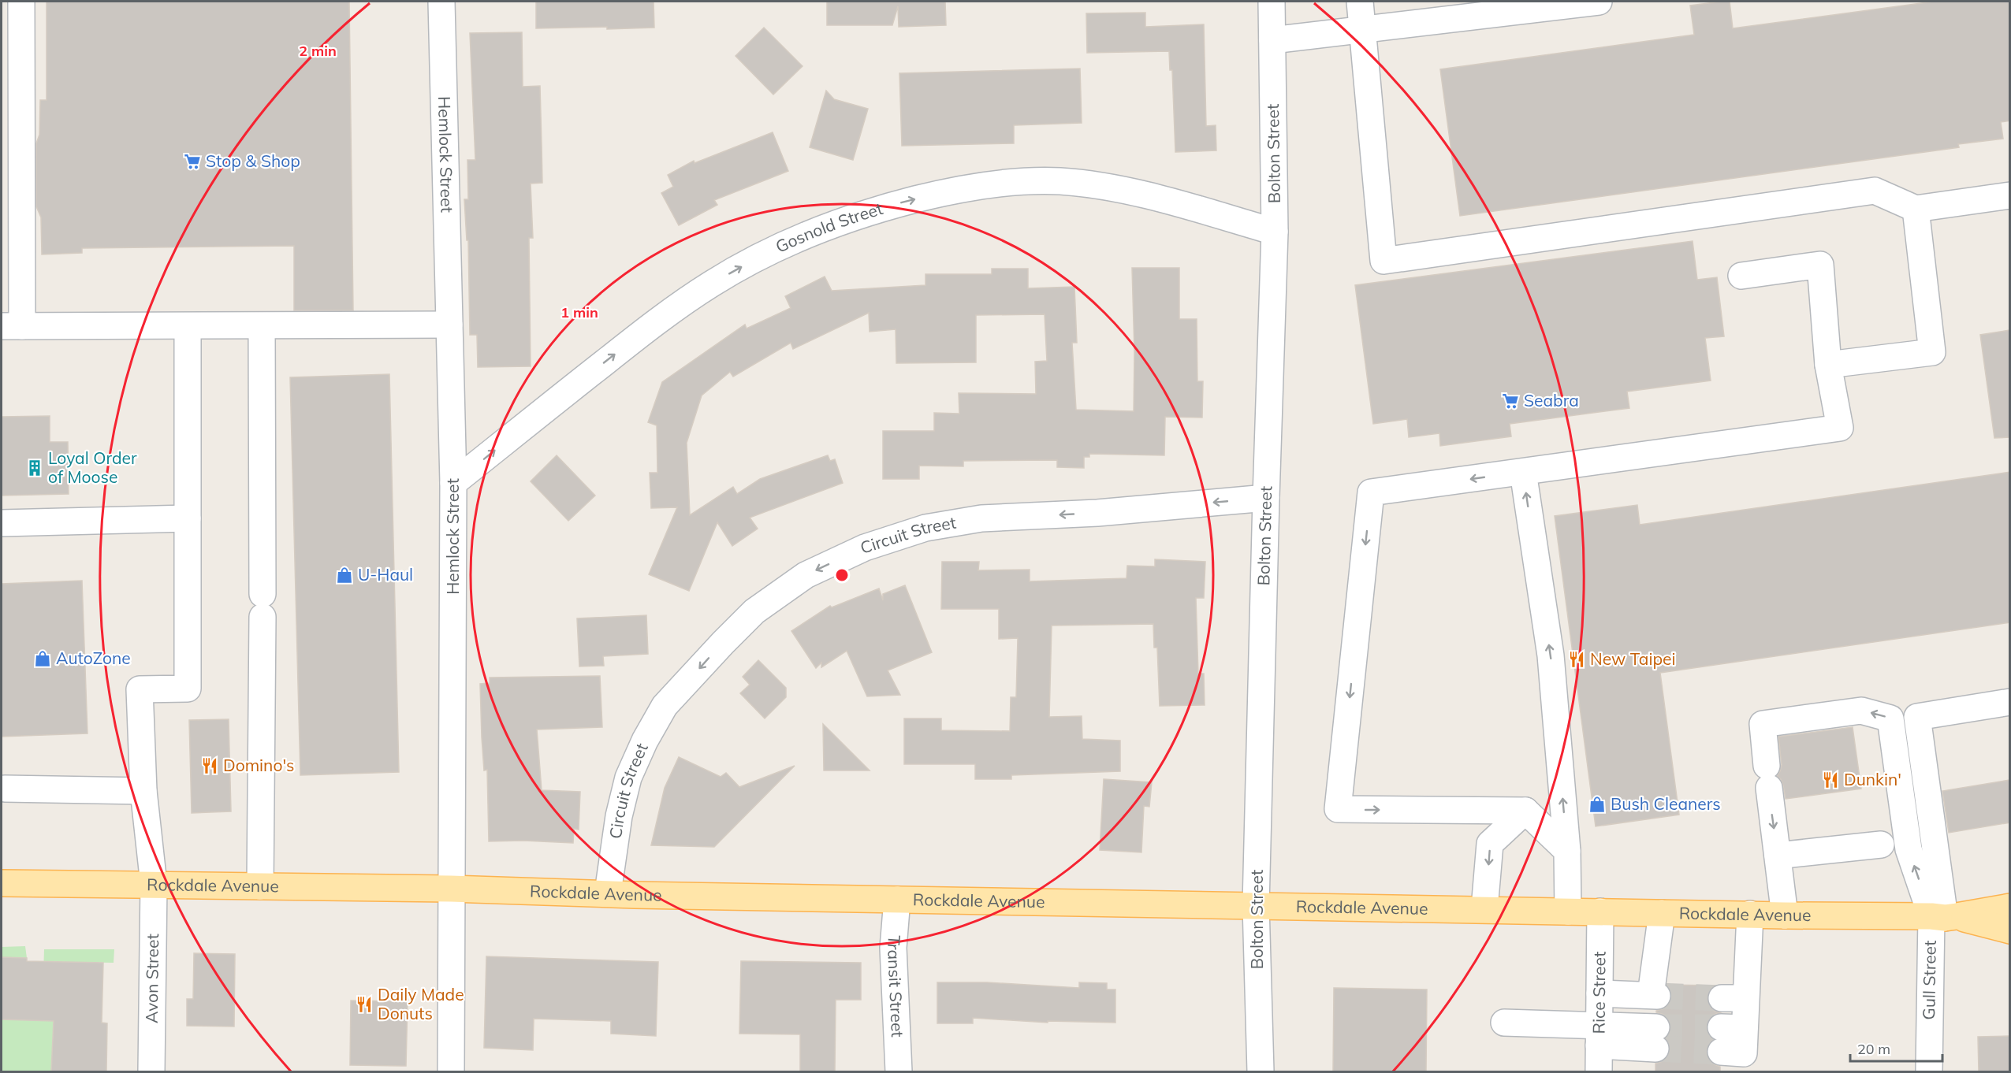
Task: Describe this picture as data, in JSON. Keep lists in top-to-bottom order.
{
  "streets": {
    "main road": ["Rockdale Avenue"],
    "street": [
      "Hemlock Street",
      "Bolton Street",
      "Gosnold Street",
      "Circuit Street",
      "Avon Street",
      "Gull Street",
      "Transit Street",
      "Rice Street"
    ]
  },
  "crossings": [
    ["Hemlock Street", "Gosnold Street"],
    ["Hemlock Street", "Rockdale Avenue"],
    ["Bolton Street", "Gosnold Street"],
    ["Bolton Street", "Circuit Street"],
    ["Bolton Street", "Rockdale Avenue"],
    ["Circuit Street", "Rockdale Avenue"],
    ["Rockdale Avenue", "Avon Street"],
    ["Rockdale Avenue", "Gull Street"],
    ["Rockdale Avenue", "Transit Street"],
    ["Rockdale Avenue", "Rice Street"]
  ],
  "one_way": ["Gosnold Street", "Circuit Street"],
  "places": {
    "supermarket": ["Stop & Shop", "Seabra"],
    "building": ["Loyal Order of Moose"],
    "shop": ["U-Haul", "AutoZone", "Bush Cleaners"],
    "restaurant": [
      "New Taipei",
      "Domino's",
      "Dunkin'",
      "Daily Made Donuts"
    ]
  },
  "scale_bar": "20 m",
  "rings": ["2 min", "1 min"]
}
